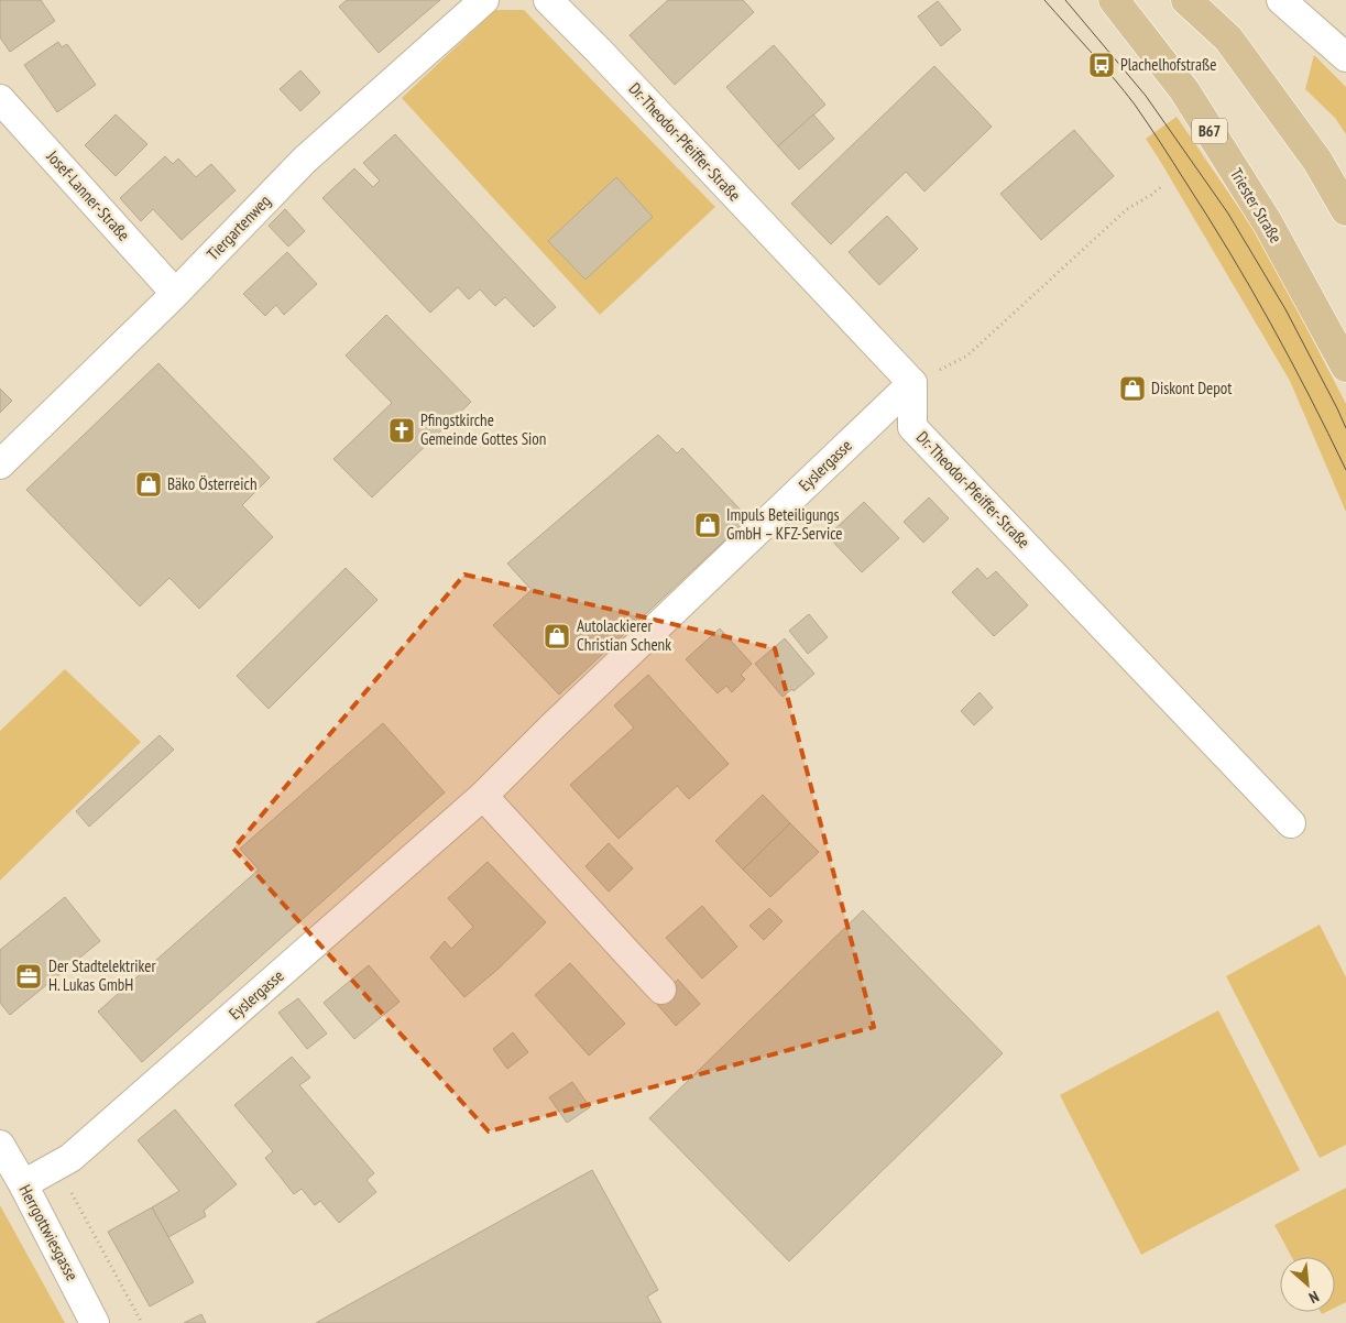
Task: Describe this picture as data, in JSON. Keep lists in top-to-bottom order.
{
  "streets": {
    "main road": ["B67", "Triester Straße"],
    "street": [
      "Dr.-Theodor-Pfeiffer-Straße",
      "Josef-Lanner-Straße",
      "Tiergartenweg",
      "Eyslergasse",
      "Herrgottwiesgasse"
    ]
  },
  "crossings": [
    ["Dr.-Theodor-Pfeiffer-Straße", "Eyslergasse"],
    ["Josef-Lanner-Straße", "Tiergartenweg"],
    ["Eyslergasse", "Herrgottwiesgasse"]
  ],
  "places": {
    "bus stop": ["Plachelhofstraße"],
    "shop": [
      "Diskont Depot",
      "Bäko Österreich",
      "Impuls Beteiligungs GmbH – KFZ-Service",
      "Autolackierer Christian Schenk"
    ],
    "church": ["Pfingstkirche Gemeinde Gottes Sion"],
    "office": ["Der Stadtelektriker H. Lukas GmbH"]
  },
  "north": "bottom right"
}
